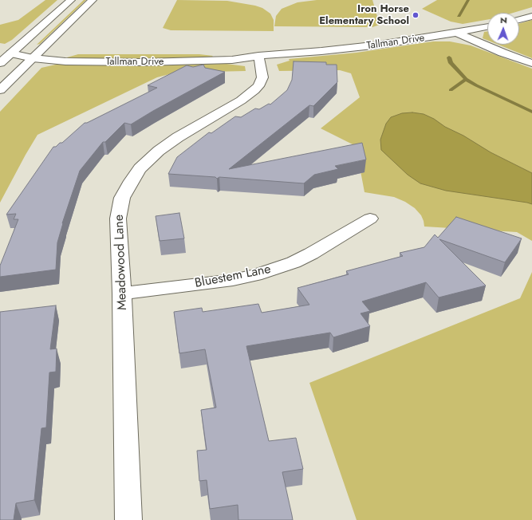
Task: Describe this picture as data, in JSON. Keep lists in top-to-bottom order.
{
  "streets": {
    "street": ["Tallman Drive", "Meadowood Lane", "Bluestem Lane"]
  },
  "crossings": [
    ["Tallman Drive", "Meadowood Lane"],
    ["Meadowood Lane", "Bluestem Lane"]
  ],
  "places": ["Iron Horse Elementary School"],
  "north": "top"
}
